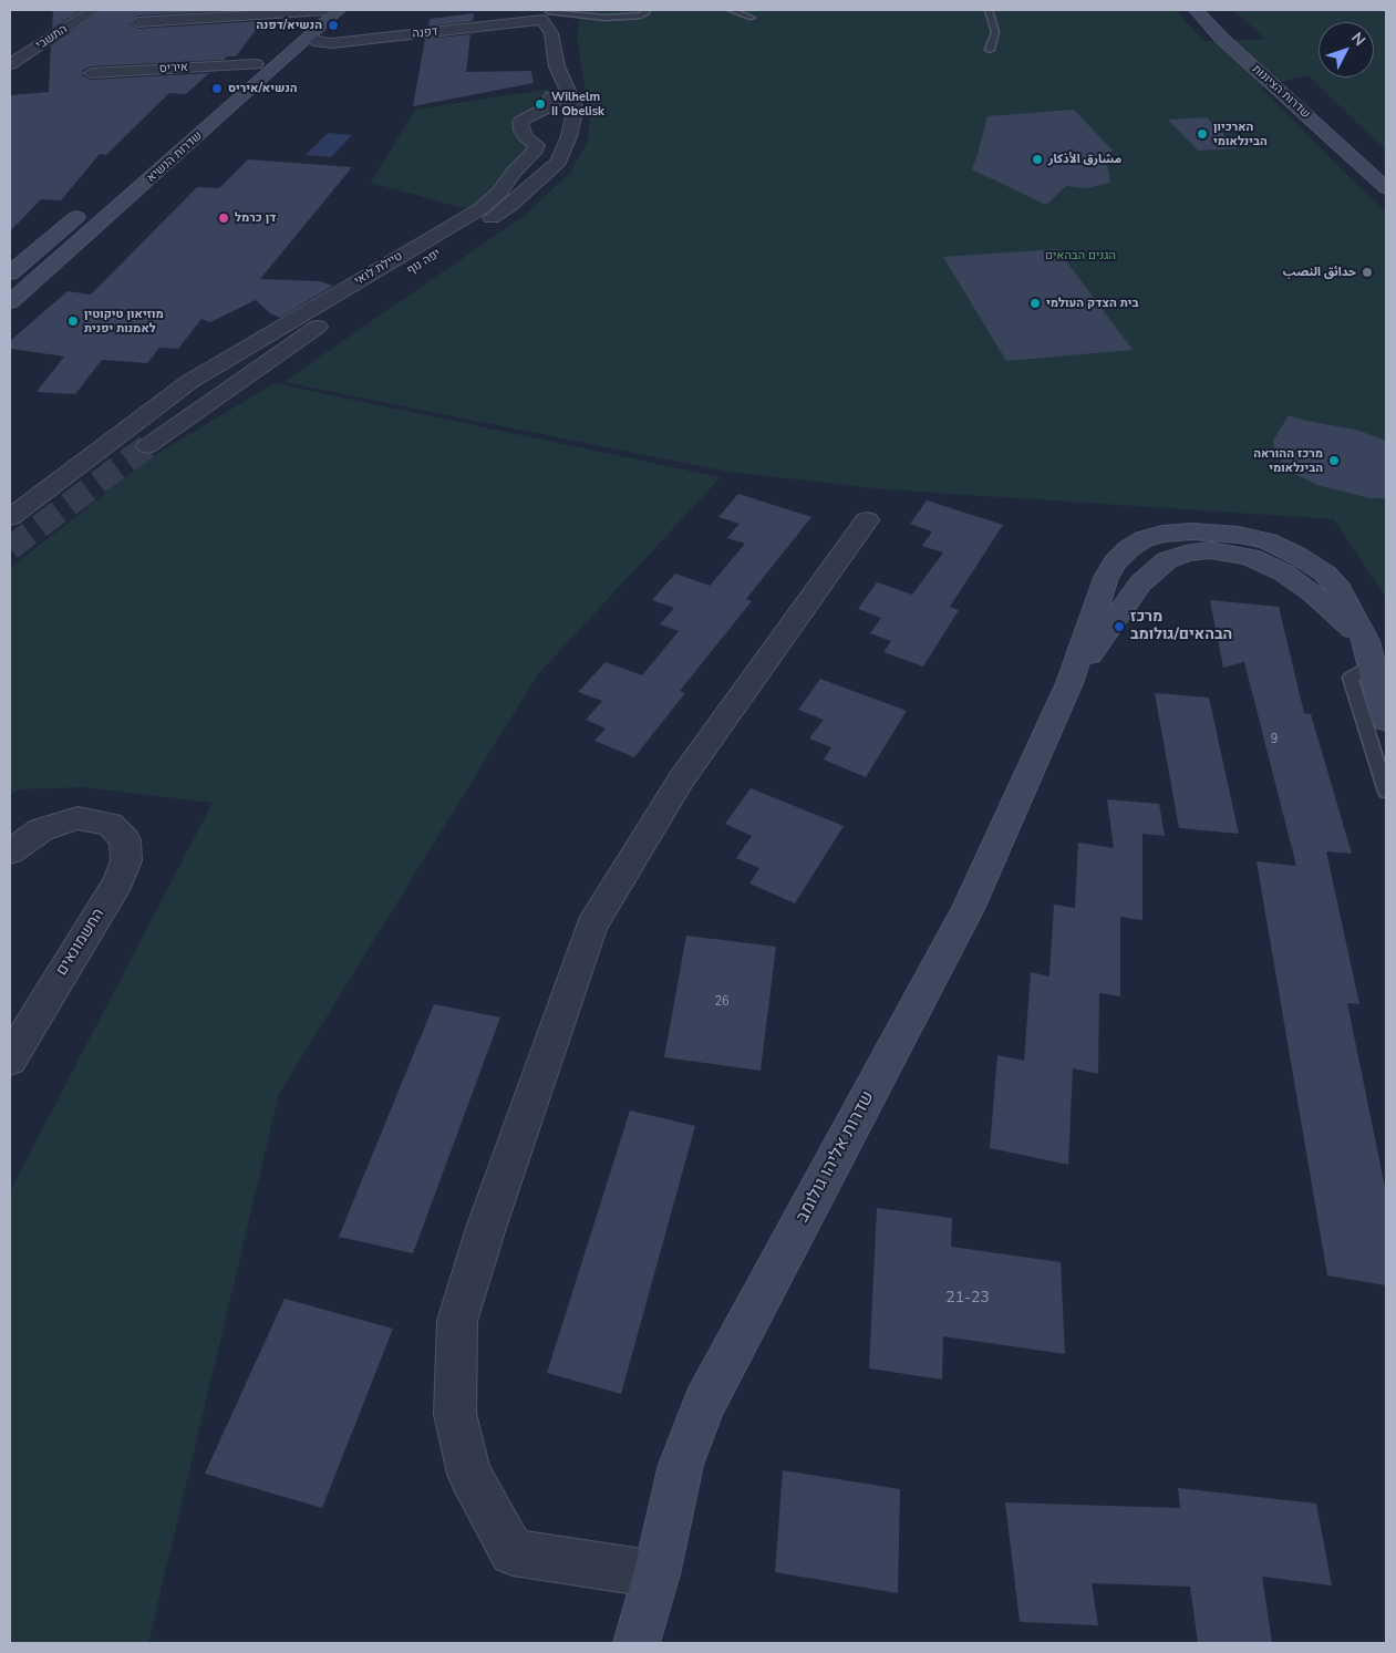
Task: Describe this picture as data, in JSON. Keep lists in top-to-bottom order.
{
  "streets": {
    "street": [
      "דפנה",
      "התשבי",
      "איריס",
      "שדרות הציונות",
      "שדרות הנשיא",
      "יפה נוף",
      "טיילת לואי",
      "החשמונאים",
      "שדרות אליהו גולומב"
    ]
  },
  "crossings": [
    ["דפנה", "שדרות הנשיא"],
    ["דפנה", "יפה נוף"],
    ["איריס", "שדרות הנשיא"],
    ["יפה נוף", "טיילת לואי"]
  ],
  "parks": ["הגנים הבהאים"],
  "places": [
    "הנשיא/דפנה",
    "הנשיא/איריס",
    "Wilhelm II Obelisk",
    "הארכיון הבינלאומי",
    "مشارق الأذكار",
    "דן כרמל",
    "حدائق النصب",
    "בית הצדק העולמי",
    "מוזיאון טיקוטין לאמנות יפנית",
    "מרכז ההוראה הבינלאומי",
    "מרכז הבהאים/גולומב"
  ],
  "house_numbers": ["9", "26", "21-23"],
  "north": "top right"
}
